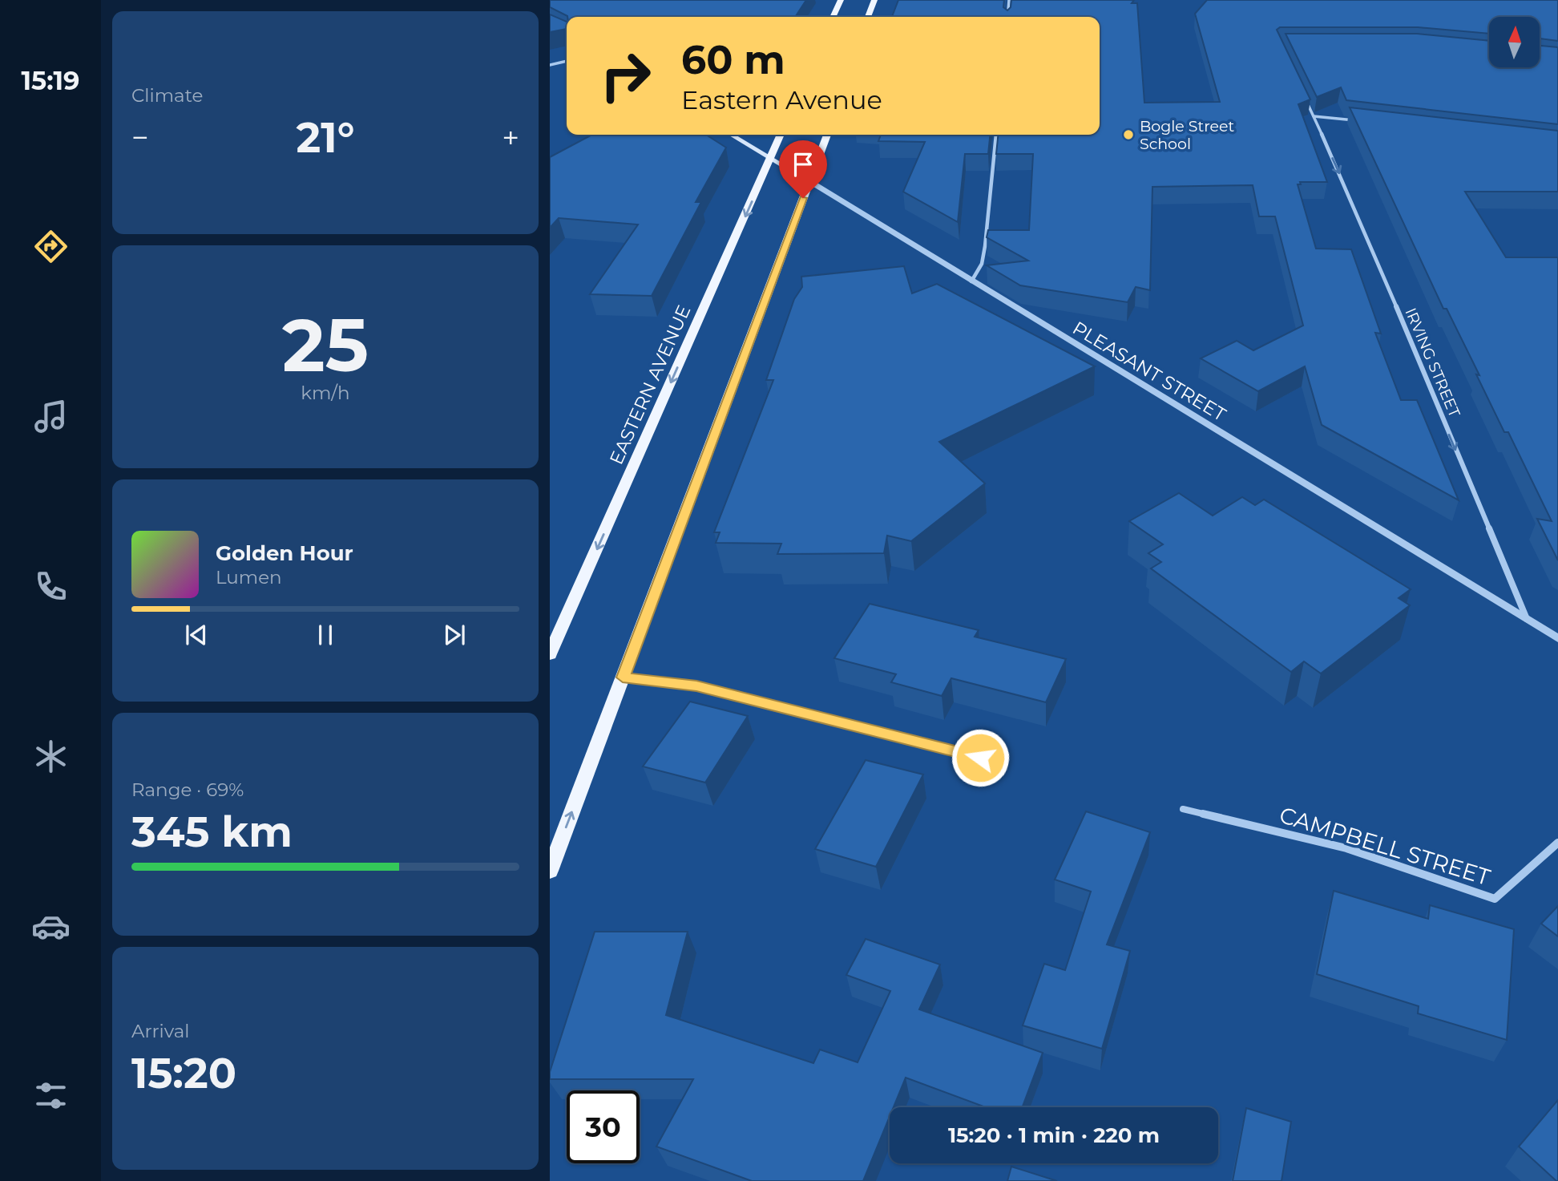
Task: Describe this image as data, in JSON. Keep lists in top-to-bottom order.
{
  "streets": {
    "main road": ["PLEASANT STREET", "EASTERN AVENUE"],
    "street": ["IRVING STREET", "CAMPBELL STREET"]
  },
  "crossings": [
    ["IRVING STREET", "PLEASANT STREET"],
    ["PLEASANT STREET", "EASTERN AVENUE"]
  ],
  "one_way": ["IRVING STREET"],
  "places": ["Bogle Street School"],
  "north": "top",
  "page": {
    "tabs": "15:19",
    "tile": [
      "Climate",
      ["25", "km/h"],
      ["Range · 69%", "345 km"],
      ["Arrival", "15:20"]
    ],
    "turn": ["60 m", "Eastern Avenue"],
    "heat": ["−", "21°", "+"],
    "song": ["Golden Hour", "Lumen"],
    "limit": "30",
    "trip": "15:20 · 1 min · 220 m"
  }
}
